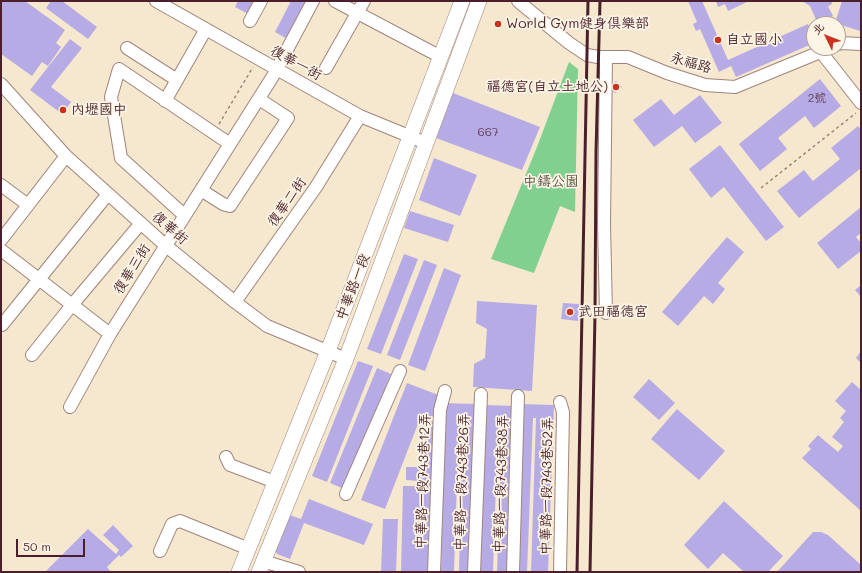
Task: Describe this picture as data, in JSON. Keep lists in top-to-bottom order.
{
  "streets": {
    "main road": ["中華路一段"],
    "street": [
      "復華一街",
      "永福路",
      "復華二街",
      "復華街",
      "復華三街",
      "中華路一段743巷12弄",
      "中華路一段743巷26弄",
      "中華路一段743巷38弄",
      "中華路一段743巷52弄"
    ]
  },
  "crossings": [
    ["復華一街", "復華二街"],
    ["復華一街", "復華三街"],
    ["復華一街", "中華路一段"],
    ["復華二街", "復華街"],
    ["復華街", "復華三街"],
    ["復華街", "中華路一段"]
  ],
  "parks": ["中鑄公園"],
  "places": [
    "World Gym健身俱樂部",
    "自立國小",
    "福德宮(自立土地公)",
    "內壢國中",
    "武田福德宮"
  ],
  "house_numbers": ["2號", "667"],
  "scale_bar": "50 m",
  "north": "top left"
}
